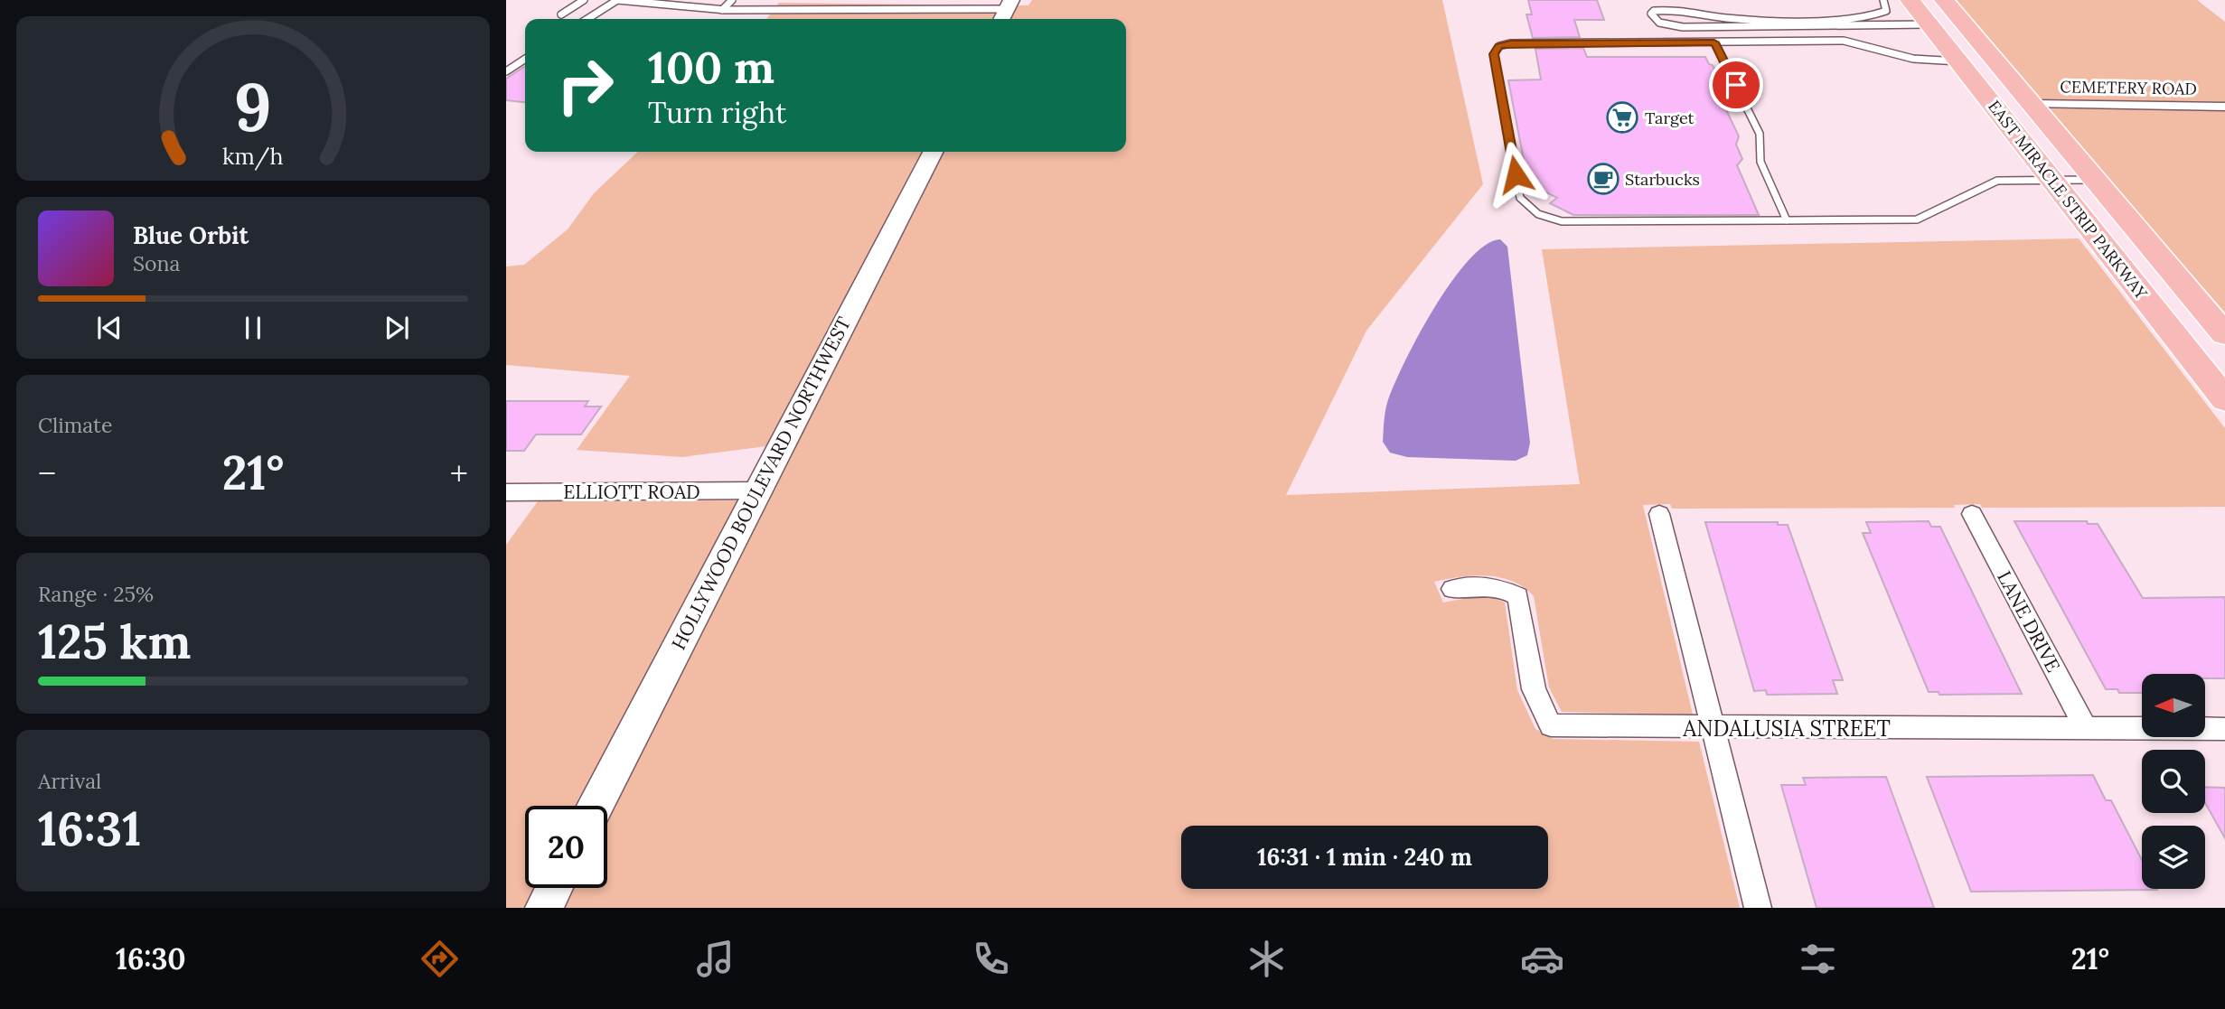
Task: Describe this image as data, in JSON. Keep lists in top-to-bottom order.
{
  "streets": {
    "highway": ["EAST MIRACLE STRIP PARKWAY"],
    "street": [
      "CEMETERY ROAD",
      "HOLLYWOOD BOULEVARD NORTHWEST",
      "ELLIOTT ROAD",
      "LANE DRIVE",
      "ANDALUSIA STREET"
    ]
  },
  "crossings": [
    ["CEMETERY ROAD", "EAST MIRACLE STRIP PARKWAY"],
    ["HOLLYWOOD BOULEVARD NORTHWEST", "ELLIOTT ROAD"],
    ["LANE DRIVE", "ANDALUSIA STREET"]
  ],
  "places": {
    "supermarket": ["Target"],
    "cafe": ["Starbucks"]
  },
  "north": "left",
  "page": {
    "turn": ["100 m", "Turn right"],
    "song": ["Blue Orbit", "Sona"],
    "tile": [
      "Climate",
      ["Range · 25%", "125 km"],
      ["Arrival", "16:31"]
    ],
    "heat": ["−", "21°", "+"],
    "limit": "20",
    "trip": "16:31 · 1 min · 240 m",
    "tabs": ["16:30", "21°"],
    "gauge": ["9", "km/h"]
  }
}
